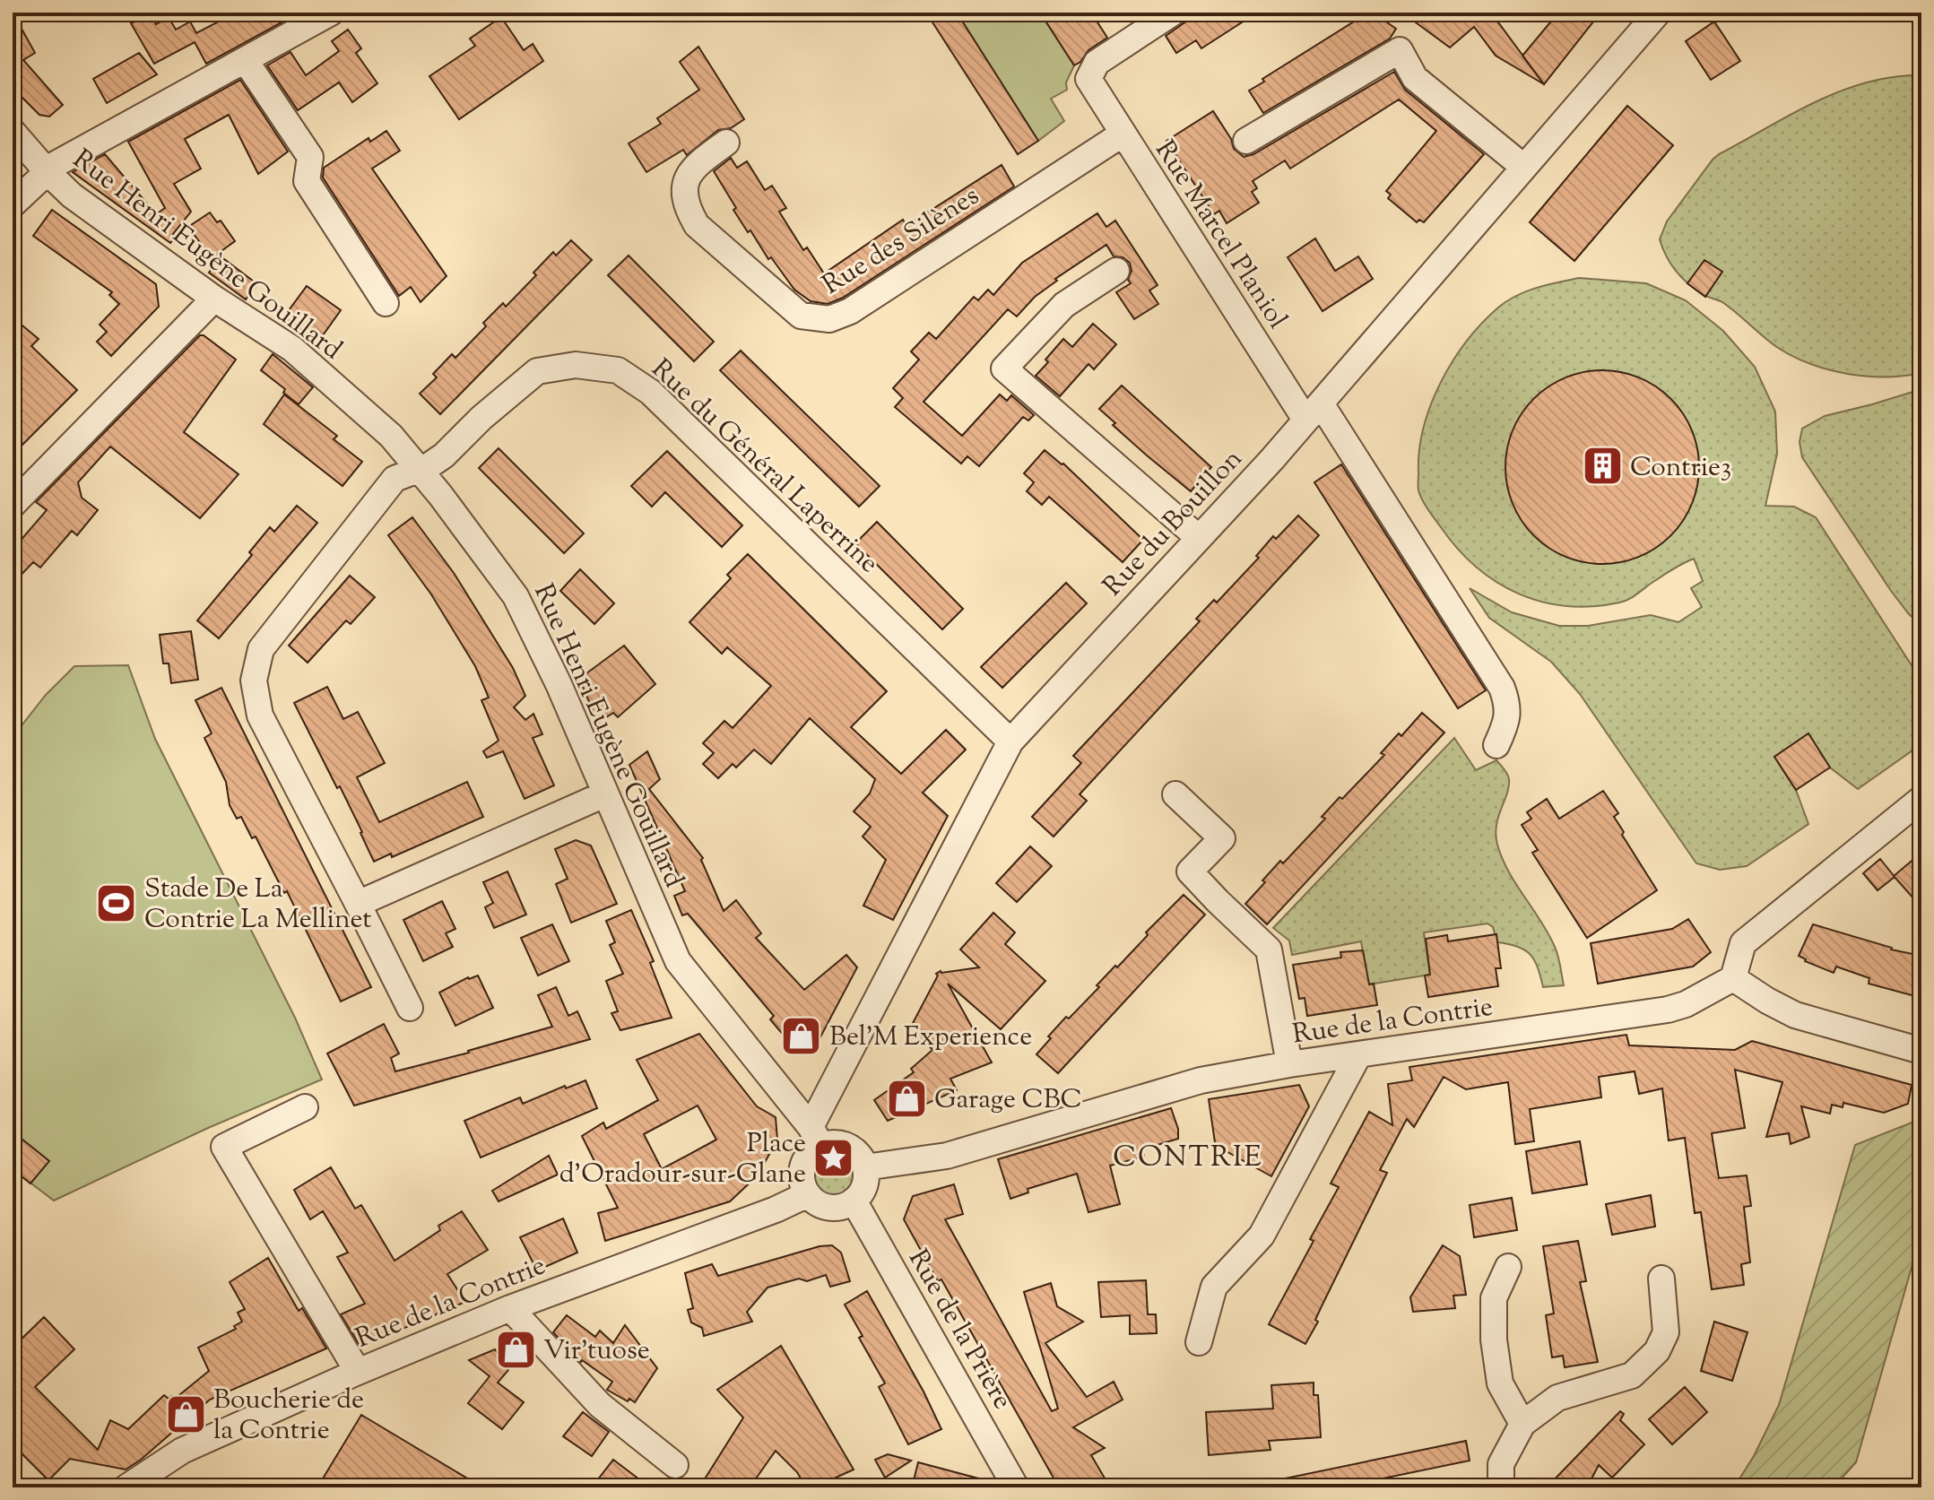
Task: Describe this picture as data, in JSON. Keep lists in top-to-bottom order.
{
  "streets": {
    "street": [
      "Rue Marcel Planiol",
      "Rue des Silènes",
      "Rue Henri Eugène Gouillard",
      "Rue du Général Laperrine",
      "Rue du Bouillon",
      "Rue de la Contrie",
      "Rue de la Prière"
    ]
  },
  "crossings": [
    ["Rue Marcel Planiol", "Rue des Silènes"],
    ["Rue Marcel Planiol", "Rue du Bouillon"],
    ["Rue Henri Eugène Gouillard", "Rue du Général Laperrine"],
    ["Rue Henri Eugène Gouillard", "Rue du Bouillon"],
    ["Rue Henri Eugène Gouillard", "Rue de la Contrie"],
    ["Rue Henri Eugène Gouillard", "Rue de la Prière"],
    ["Rue du Général Laperrine", "Rue du Bouillon"],
    ["Rue du Bouillon", "Rue de la Contrie"],
    ["Rue du Bouillon", "Rue de la Prière"],
    ["Rue de la Contrie", "Rue de la Prière"]
  ],
  "districts": ["CONTRIE"],
  "places": {
    "building": ["Contrie3"],
    "sports": ["Stade De La Contrie La Mellinet"],
    "shop": [
      "Bel'M Experience",
      "Garage CBC",
      "Vir'tuose",
      "Boucherie de la Contrie"
    ],
    "place": ["Place d'Oradour-sur-Glane"]
  }
}
